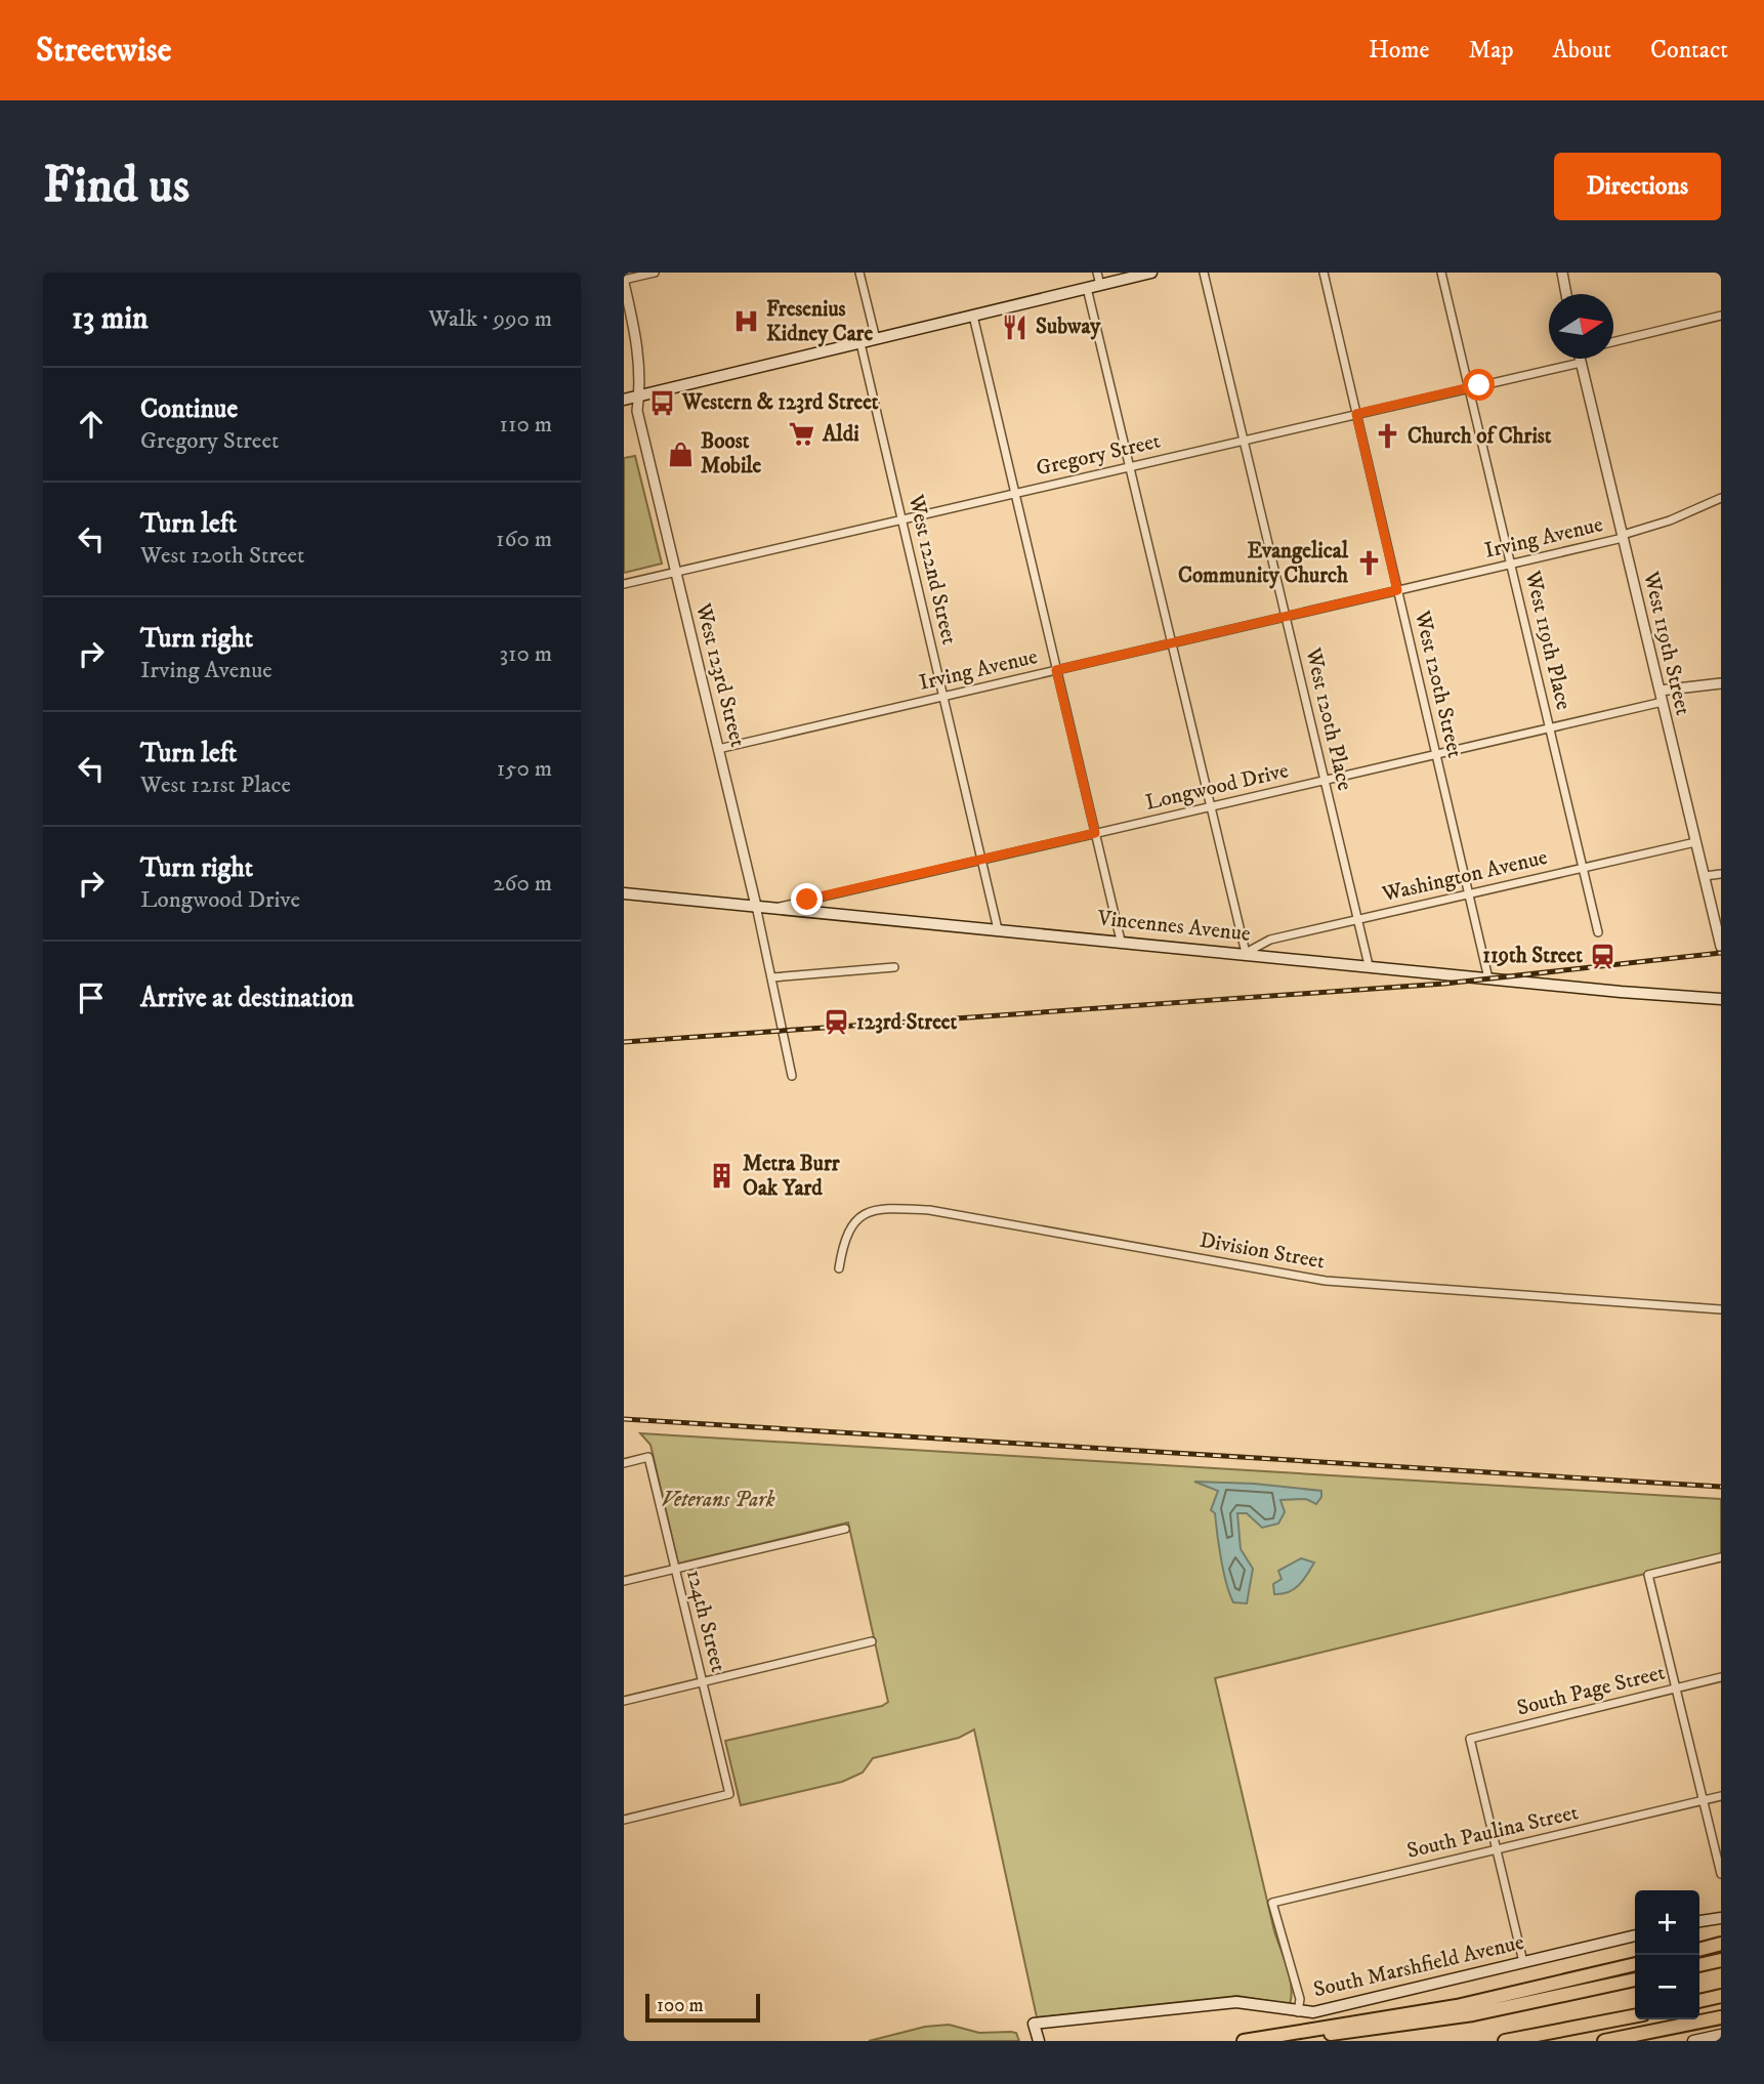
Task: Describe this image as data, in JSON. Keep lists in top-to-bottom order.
{
  "streets": {
    "main road": ["Vincennes Avenue", "South Marshfield Avenue"],
    "street": [
      "Gregory Street",
      "Irving Avenue",
      "West 122nd Street",
      "West 119th Place",
      "West 119th Street",
      "West 123rd Street",
      "West 120th Street",
      "West 120th Place",
      "Longwood Drive",
      "Washington Avenue",
      "Division Street",
      "124th Street",
      "South Page Street",
      "South Paulina Street"
    ]
  },
  "crossings": [
    ["Gregory Street", "West 122nd Street"],
    ["Gregory Street", "West 119th Place"],
    ["Gregory Street", "West 119th Street"],
    ["Gregory Street", "West 123rd Street"],
    ["Gregory Street", "West 120th Street"],
    ["Gregory Street", "West 120th Place"],
    ["Irving Avenue", "West 122nd Street"],
    ["Irving Avenue", "West 119th Place"],
    ["Irving Avenue", "West 119th Street"],
    ["Irving Avenue", "West 123rd Street"],
    ["Irving Avenue", "West 120th Street"],
    ["Irving Avenue", "West 120th Place"],
    ["West 122nd Street", "Longwood Drive"],
    ["West 122nd Street", "Vincennes Avenue"],
    ["West 119th Place", "Longwood Drive"],
    ["West 119th Place", "Washington Avenue"],
    ["West 119th Street", "Longwood Drive"],
    ["West 119th Street", "Washington Avenue"],
    ["West 123rd Street", "Vincennes Avenue"],
    ["West 120th Street", "Longwood Drive"],
    ["West 120th Street", "Washington Avenue"],
    ["West 120th Street", "Vincennes Avenue"],
    ["West 120th Place", "Longwood Drive"],
    ["West 120th Place", "Washington Avenue"],
    ["West 120th Place", "Vincennes Avenue"],
    ["Longwood Drive", "Vincennes Avenue"],
    ["Washington Avenue", "Vincennes Avenue"],
    ["South Page Street", "South Paulina Street"],
    ["South Paulina Street", "South Marshfield Avenue"]
  ],
  "parks": ["Veterans Park"],
  "places": {
    "hospital": ["Fresenius Kidney Care"],
    "restaurant": ["Subway"],
    "bus stop": ["Western & 123rd Street"],
    "supermarket": ["Aldi"],
    "church": ["Church of Christ", "Evangelical Community Church"],
    "shop": ["Boost Mobile"],
    "station": ["119th Street", "123rd Street"],
    "building": ["Metra Burr Oak Yard"]
  },
  "scale_bar": "100 m",
  "north": "right",
  "page": {
    "header": "Streetwise",
    "nav": [
      "Home",
      "Map",
      "About",
      "Contact"
    ],
    "buttons": "Directions",
    "title": "Find us",
    "heading": ["13 min", "Walk · 990 m"],
    "list": [
      ["Continue", "Gregory Street", "110 m"],
      ["Turn left", "West 120th Street", "160 m"],
      ["Turn right", "Irving Avenue", "310 m"],
      ["Turn left", "West 121st Place", "150 m"],
      ["Turn right", "Longwood Drive", "260 m"],
      "Arrive at destination"
    ],
    "map_buttons": ["+", "−"],
    "scale": "100 m"
  }
}
